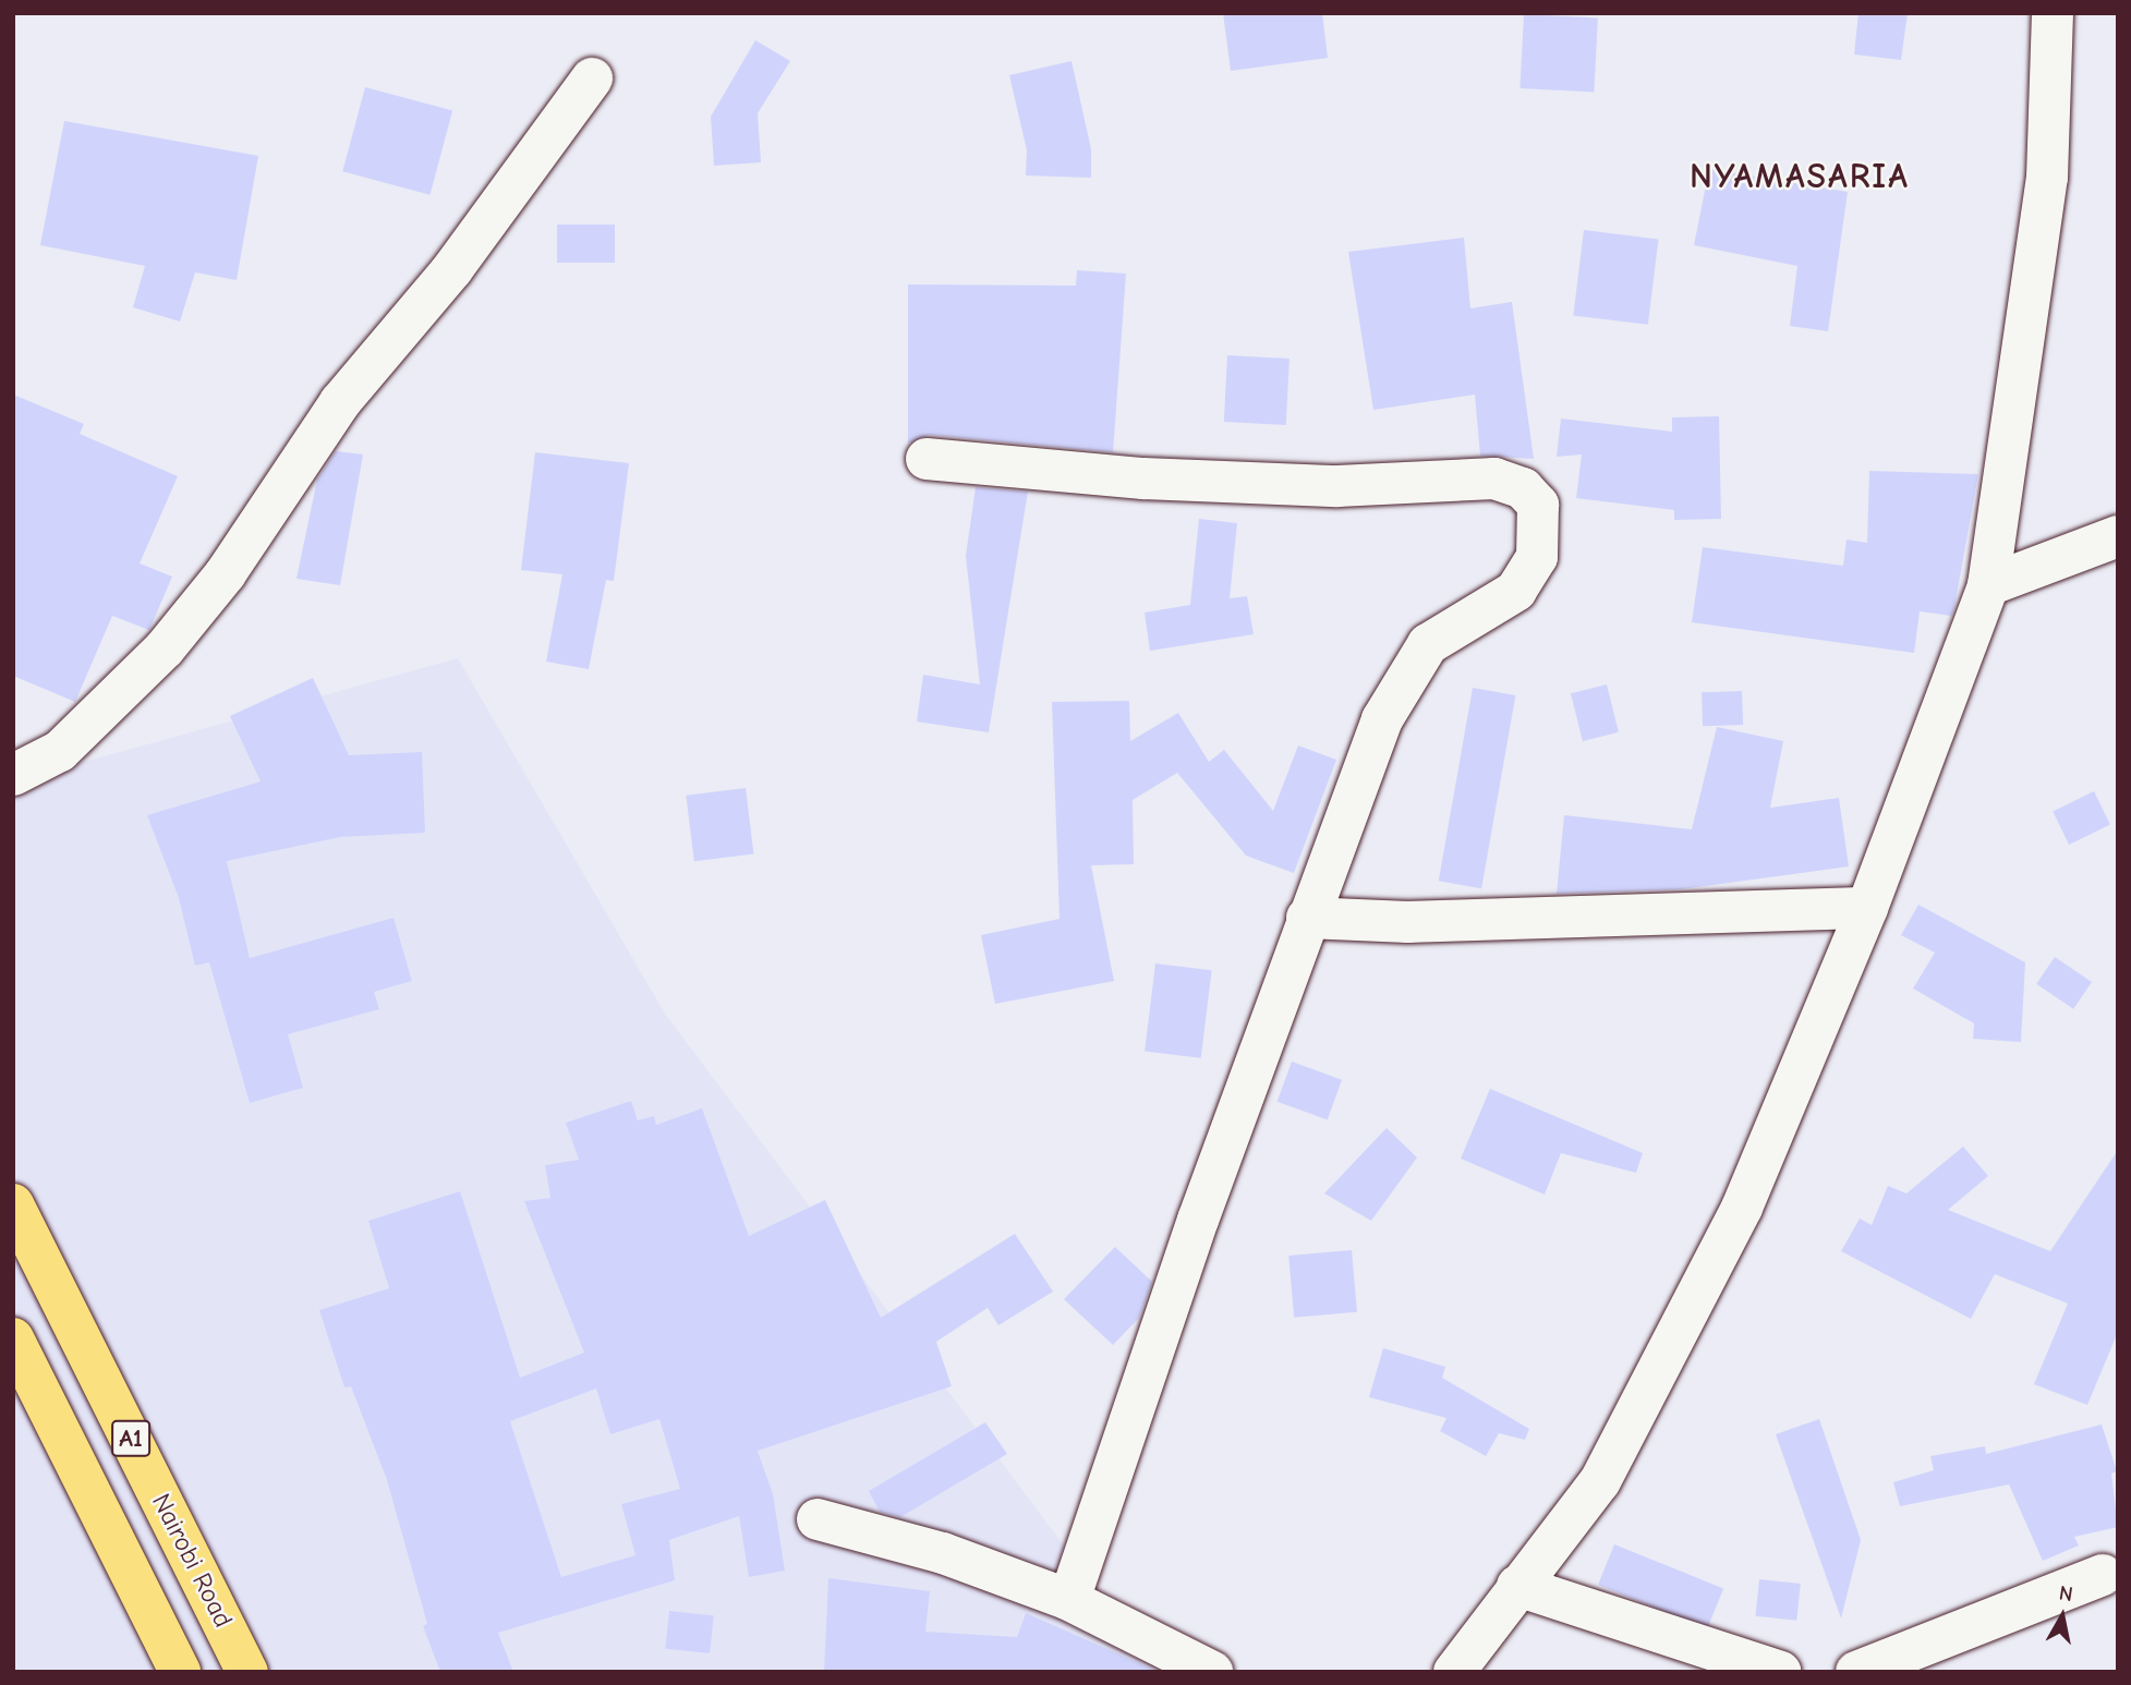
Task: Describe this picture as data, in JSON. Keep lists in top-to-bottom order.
{
  "streets": {
    "highway": ["A1", "Nairobi Road"]
  },
  "districts": ["NYAMASARIA"],
  "north": "top"
}
